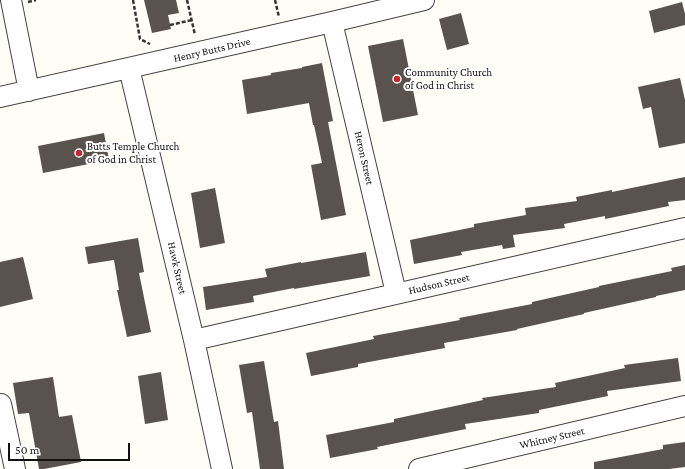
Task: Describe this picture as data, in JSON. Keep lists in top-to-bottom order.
{
  "streets": {
    "street": [
      "Henry Butts Drive",
      "Heron Street",
      "Hawk Street",
      "Hudson Street",
      "Whitney Street"
    ]
  },
  "crossings": [
    ["Henry Butts Drive", "Heron Street"],
    ["Henry Butts Drive", "Hawk Street"],
    ["Heron Street", "Hudson Street"],
    ["Hawk Street", "Hudson Street"]
  ],
  "places": ["Community Church of God in Christ", "Butts Temple Church of God in Christ"],
  "scale_bar": "50 m"
}
